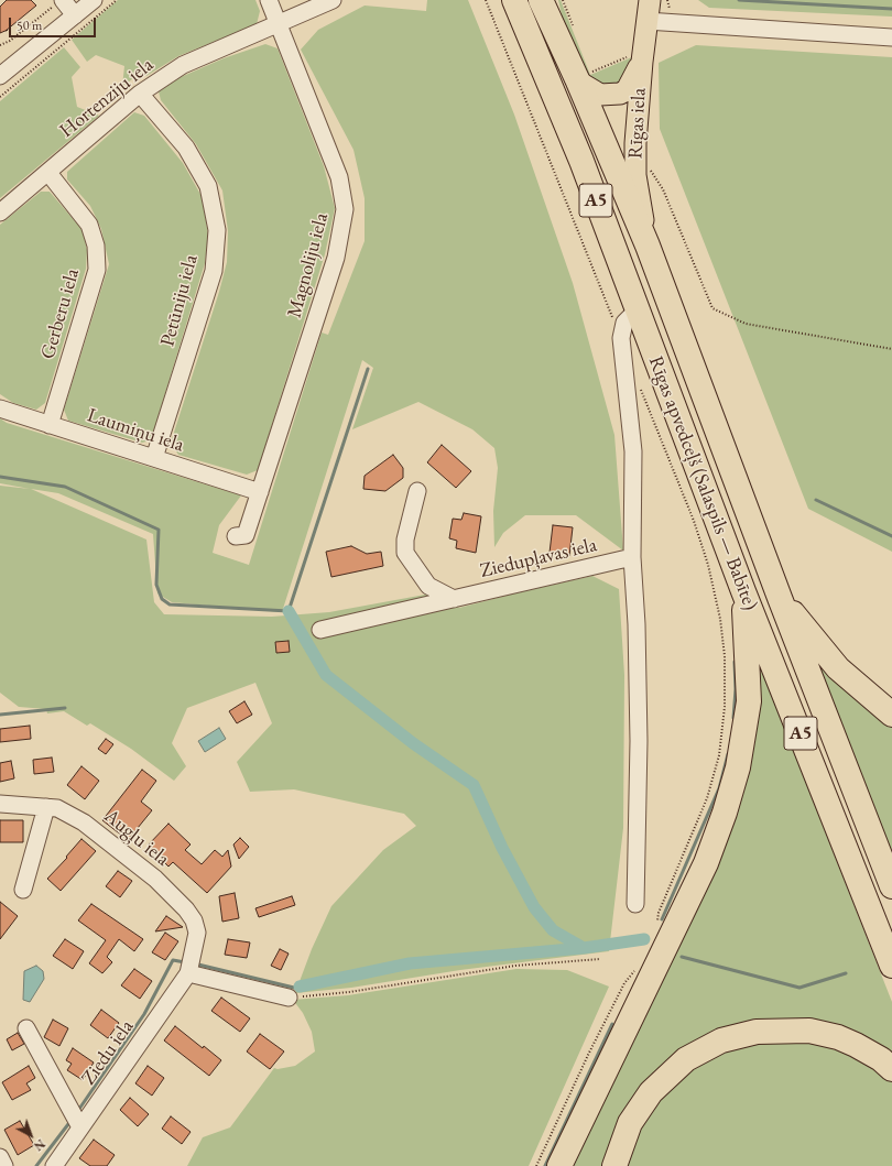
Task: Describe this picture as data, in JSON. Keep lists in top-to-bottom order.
{
  "streets": {
    "highway": ["A5", "Rīgas apvedceļš (Salaspils — Babīte)"],
    "main road": ["Rīgas iela"],
    "street": [
      "Hortenziju iela",
      "Magnoliju iela",
      "Petūniju iela",
      "Gerberu iela",
      "Laumiņu iela",
      "Ziedupļavas iela",
      "Augļu iela",
      "Ziedu iela"
    ]
  },
  "crossings": [
    ["Hortenziju iela", "Magnoliju iela"],
    ["Hortenziju iela", "Petūniju iela"],
    ["Hortenziju iela", "Gerberu iela"],
    ["Rīgas iela", "Rīgas apvedceļš (Salaspils — Babīte)"],
    ["Magnoliju iela", "Laumiņu iela"],
    ["Petūniju iela", "Laumiņu iela"],
    ["Gerberu iela", "Laumiņu iela"],
    ["Augļu iela", "Ziedu iela"]
  ],
  "scale_bar": "50 m",
  "north": "bottom right"
}
